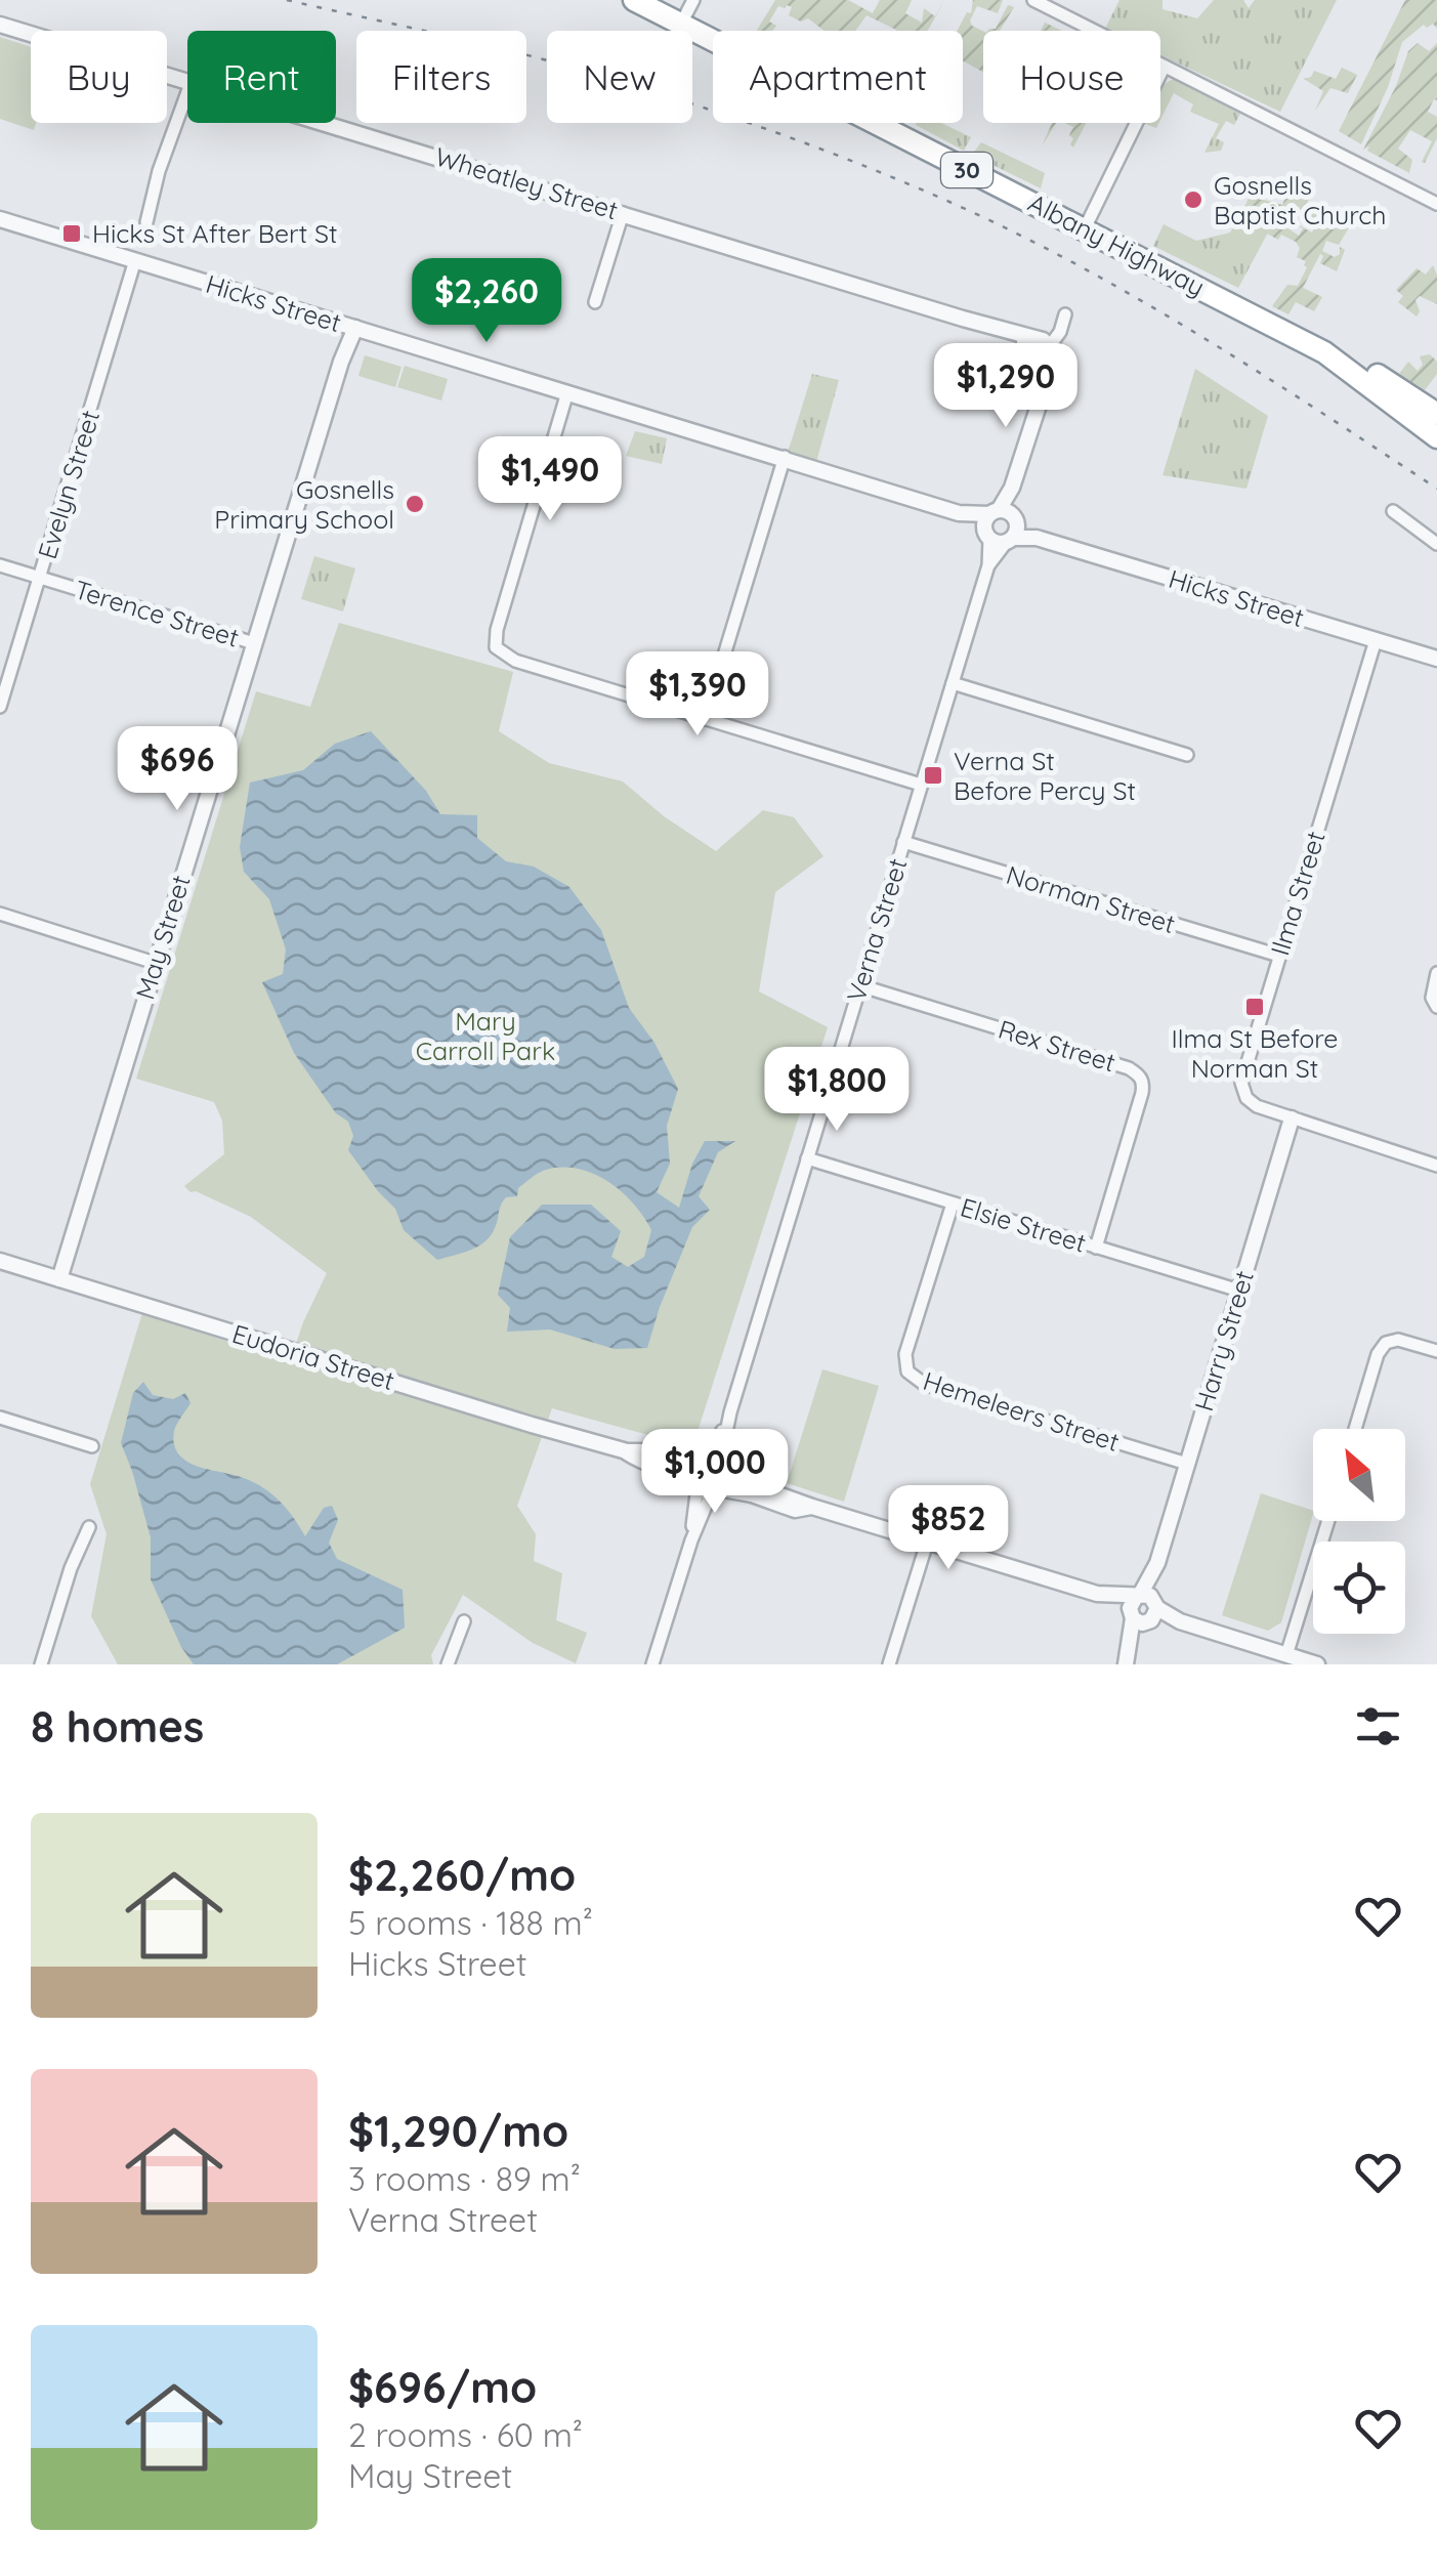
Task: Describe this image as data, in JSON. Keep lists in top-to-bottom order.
{
  "streets": {
    "highway": ["30", "Albany Highway"],
    "street": [
      "Wheatley Street",
      "Hicks Street",
      "Evelyn Street",
      "Terence Street",
      "Ilma Street",
      "Norman Street",
      "Verna Street",
      "May Street",
      "Rex Street",
      "Elsie Street",
      "Harry Street",
      "Eudoria Street",
      "Hemeleers Street"
    ]
  },
  "crossings": [
    ["Hicks Street", "Evelyn Street"],
    ["Hicks Street", "Ilma Street"],
    ["Hicks Street", "Verna Street"],
    ["Hicks Street", "May Street"],
    ["Evelyn Street", "Terence Street"],
    ["Terence Street", "May Street"],
    ["Ilma Street", "Norman Street"],
    ["Ilma Street", "Harry Street"],
    ["Norman Street", "Verna Street"],
    ["Verna Street", "Rex Street"],
    ["Verna Street", "Elsie Street"],
    ["Verna Street", "Eudoria Street"],
    ["May Street", "Eudoria Street"],
    ["Rex Street", "Elsie Street"],
    ["Elsie Street", "Harry Street"],
    ["Elsie Street", "Hemeleers Street"],
    ["Harry Street", "Eudoria Street"],
    ["Harry Street", "Hemeleers Street"]
  ],
  "parks": ["Mary Carroll Park"],
  "places": {
    "other": ["Gosnells Baptist Church", "Gosnells Primary School"],
    "transit": ["Hicks St After Bert St", "Verna St Before Percy St", "Ilma St Before Norman St"]
  },
  "north": "top left",
  "page": {
    "chip": [
      "Buy",
      "Rent",
      "Filters",
      "New",
      "Apartment",
      "House"
    ],
    "price": [
      "$2,260",
      "$1,290",
      "$1,490",
      "$1,390",
      "$696",
      "$1,800",
      "$1,000",
      "$852"
    ],
    "heading": "8 homes",
    "list": [
      {
        "name": "$2,260/mo",
        "note": "5 rooms · 188 m² · Hicks Street"
      },
      {
        "name": "$1,290/mo",
        "note": "3 rooms · 89 m² · Verna Street"
      },
      {
        "name": "$696/mo",
        "note": "2 rooms · 60 m² · May Street"
      }
    ]
  }
}
